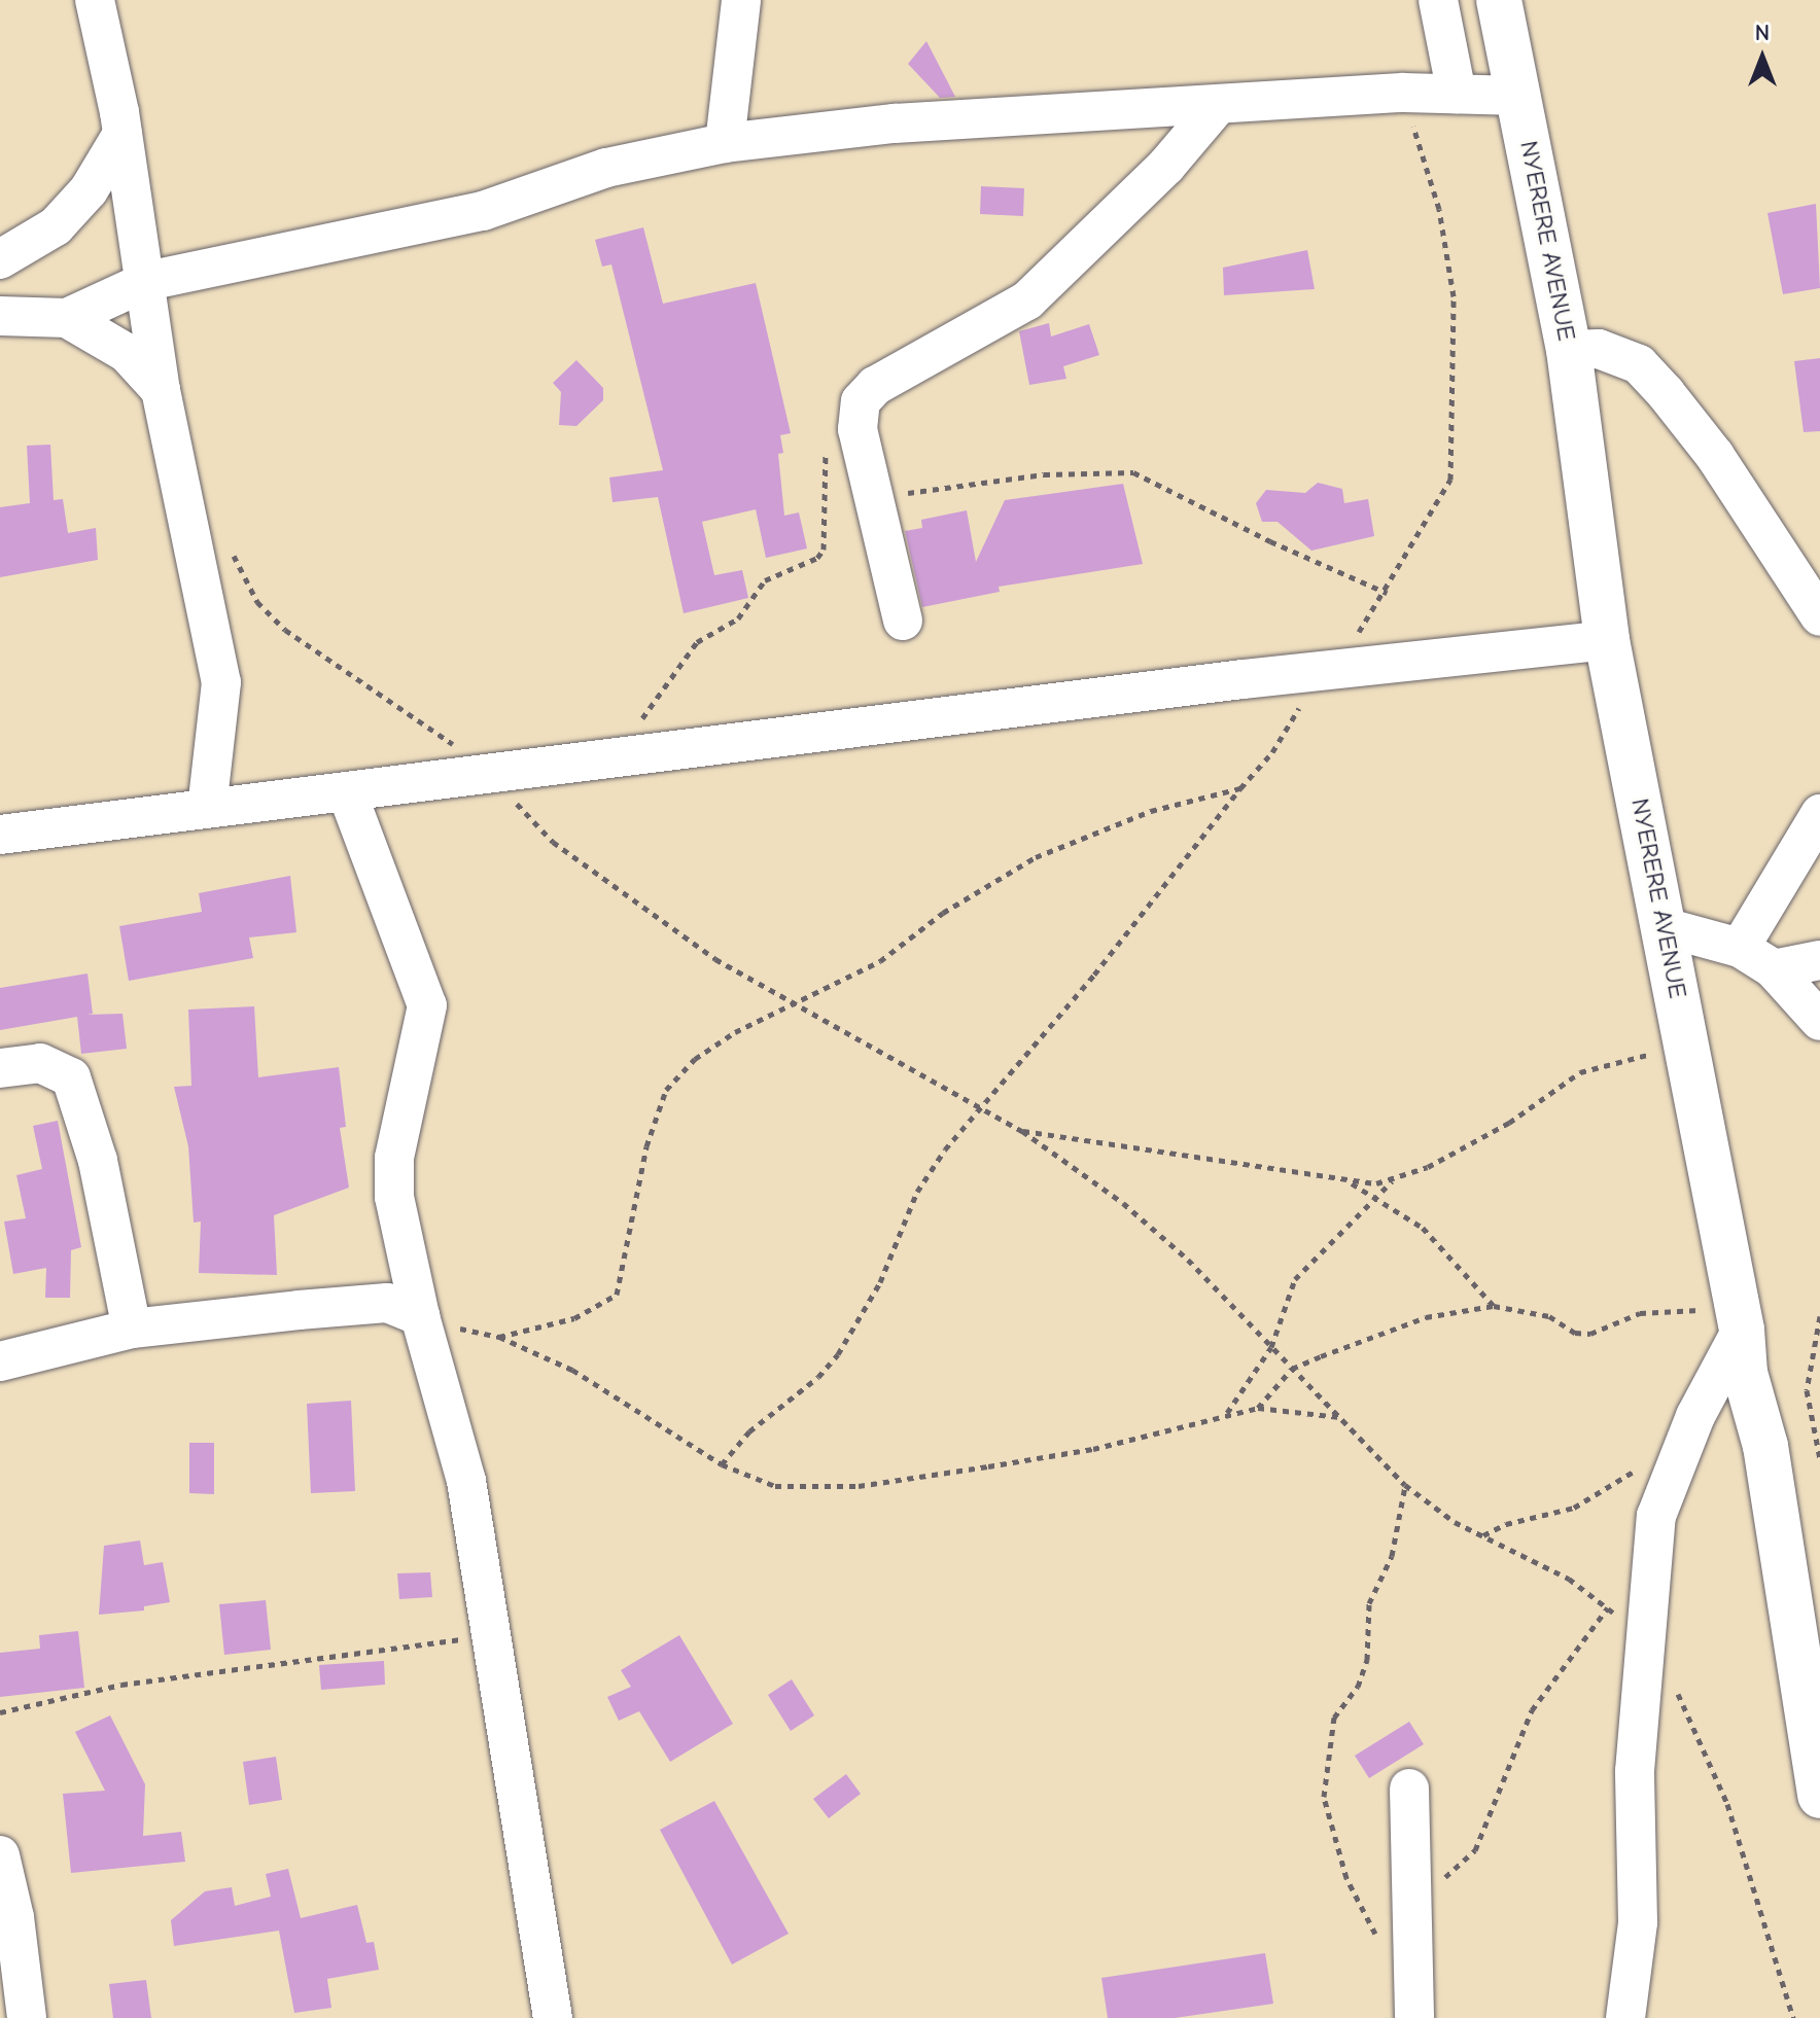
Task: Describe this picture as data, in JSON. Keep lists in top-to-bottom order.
{
  "streets": {
    "main road": ["NYERERE AVENUE"]
  },
  "north": "top"
}
